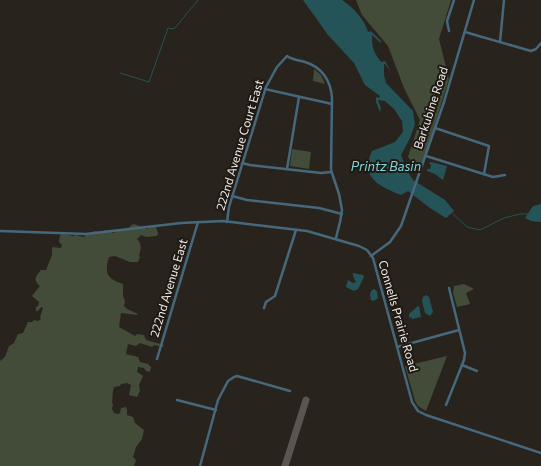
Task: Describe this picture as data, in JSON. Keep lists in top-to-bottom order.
{
  "streets": {
    "street": [
      "Barkubine Road",
      "222nd Avenue Court East",
      "222nd Avenue East",
      "Connells Prairie Road"
    ]
  },
  "crossings": [
    ["Barkubine Road", "Connells Prairie Road"],
    ["222nd Avenue Court East", "Connells Prairie Road"],
    ["222nd Avenue East", "Connells Prairie Road"]
  ],
  "water": ["Printz Basin"]
}
